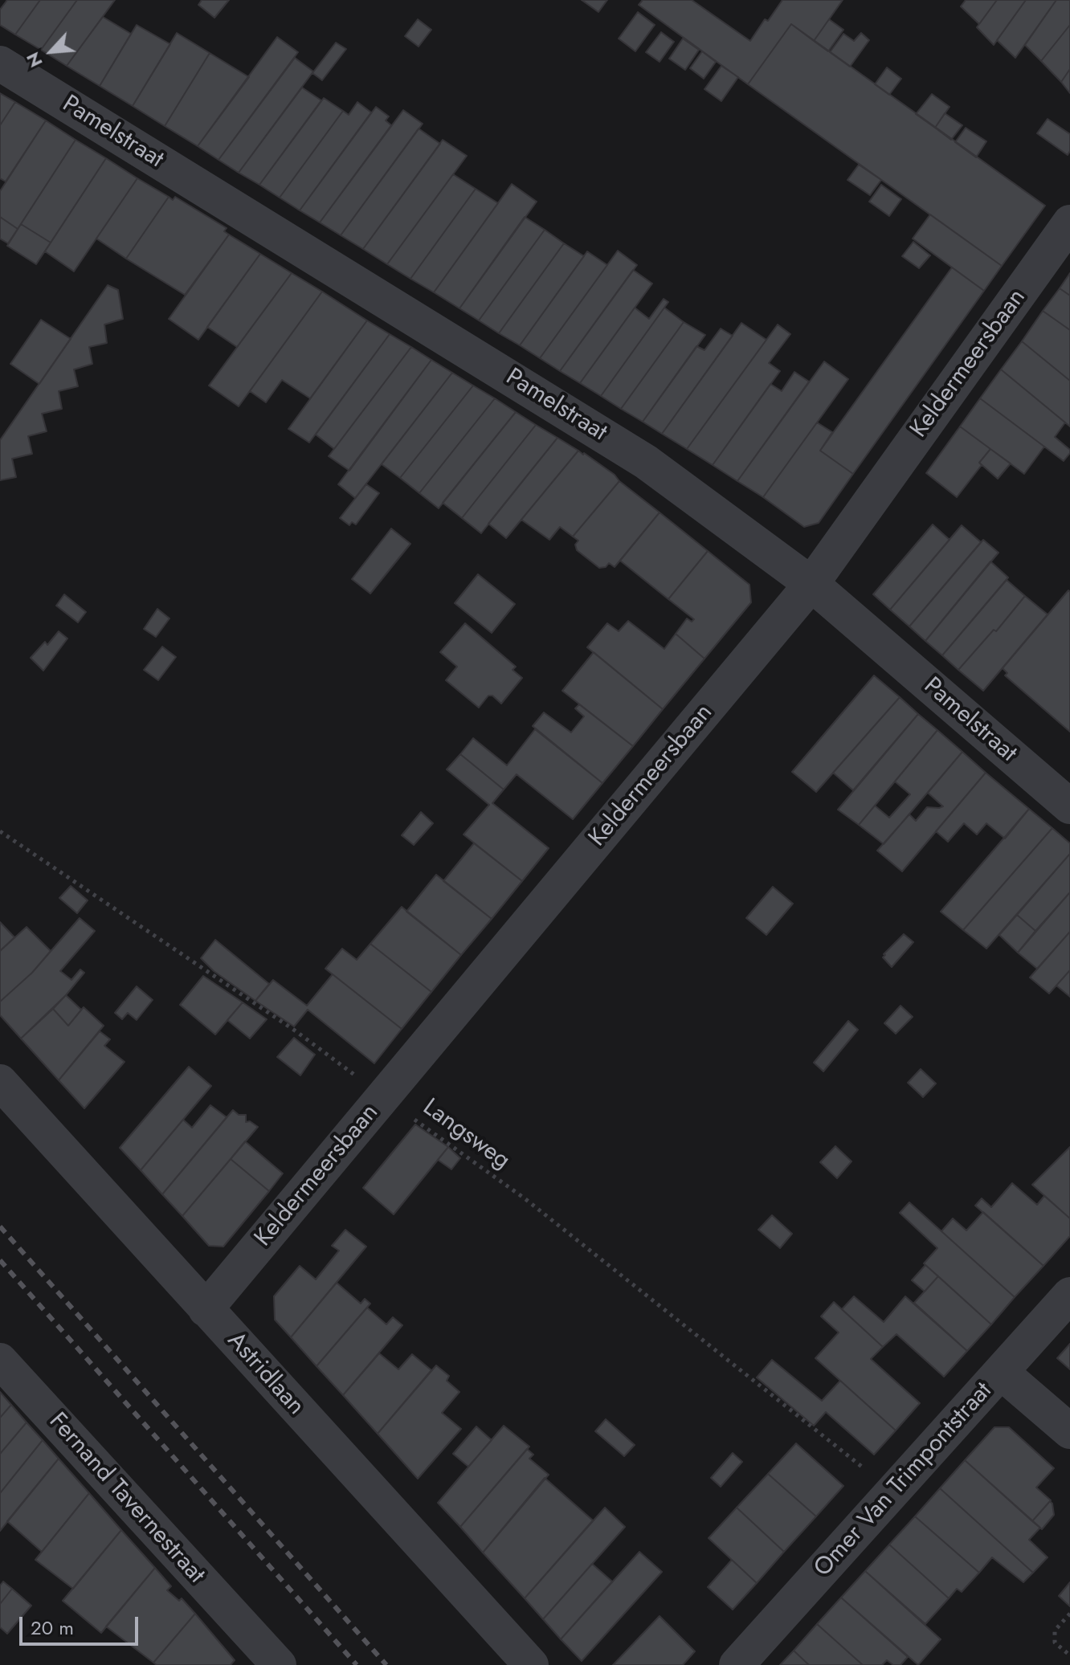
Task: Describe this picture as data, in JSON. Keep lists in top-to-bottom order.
{
  "streets": {
    "street": [
      "Pamelstraat",
      "Keldermeersbaan",
      "Astridlaan",
      "Omer Van Trimpontstraat",
      "Fernand Tavernestraat"
    ],
    "path": ["Langsweg"]
  },
  "crossings": [
    ["Pamelstraat", "Keldermeersbaan"],
    ["Keldermeersbaan", "Langsweg"],
    ["Keldermeersbaan", "Astridlaan"],
    ["Langsweg", "Omer Van Trimpontstraat"]
  ],
  "scale_bar": "20 m",
  "north": "bottom left"
}
